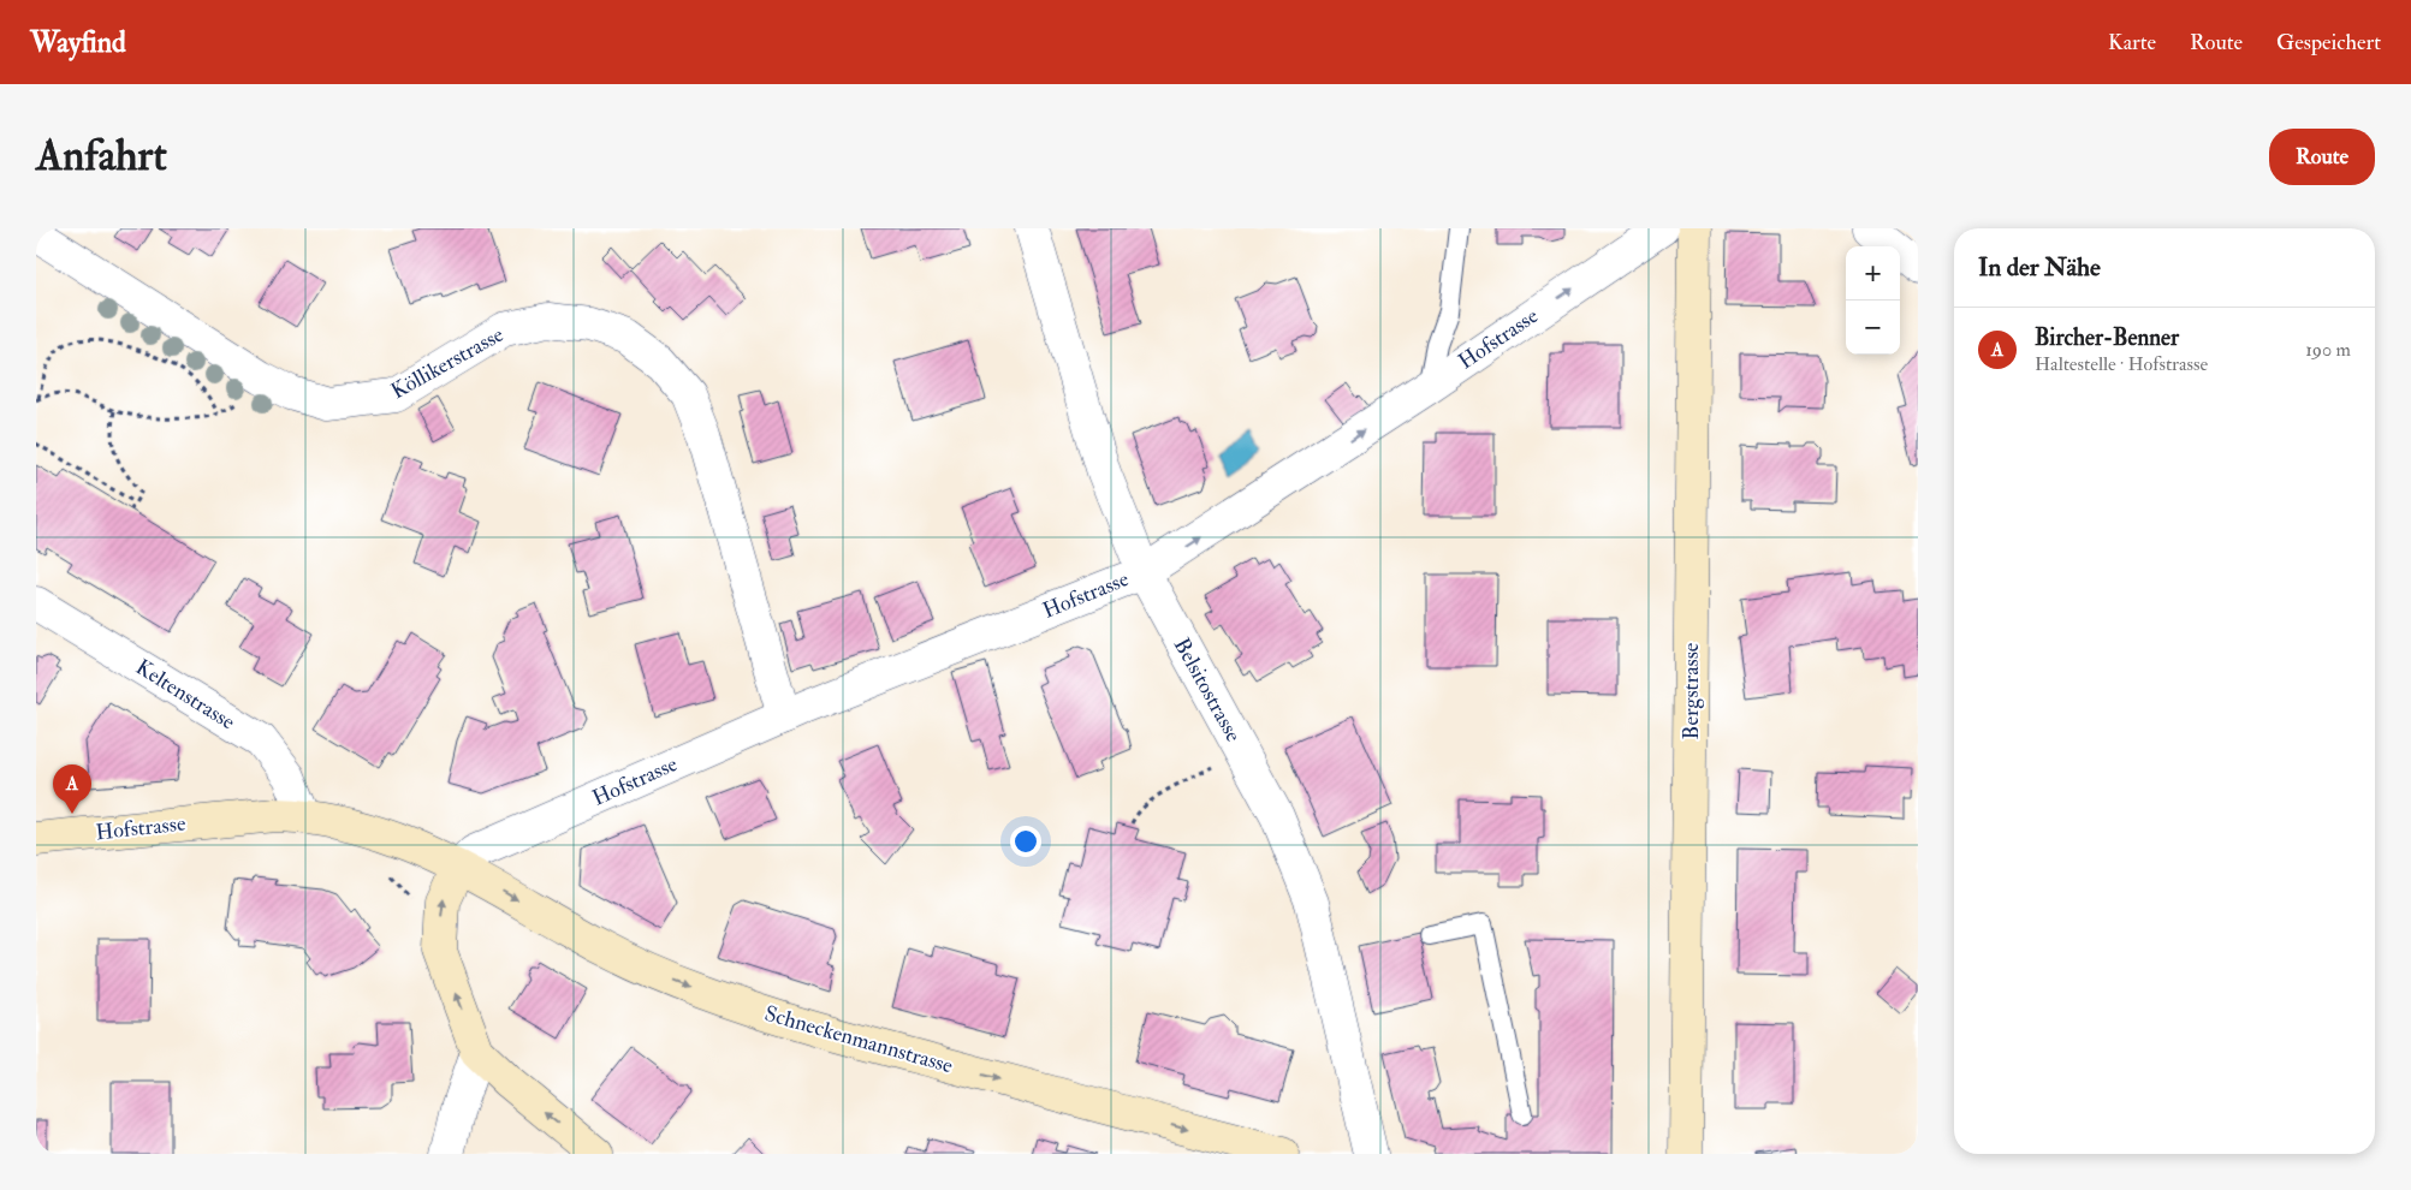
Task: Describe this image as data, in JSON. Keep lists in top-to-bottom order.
{
  "streets": {
    "main road": ["Hofstrasse", "Bergstrasse", "Schneckenmannstrasse"],
    "street": ["Köllikerstrasse", "Belsitostrasse", "Keltenstrasse"]
  },
  "crossings": [
    ["Hofstrasse", "Köllikerstrasse"],
    ["Hofstrasse", "Belsitostrasse"],
    ["Hofstrasse", "Keltenstrasse"],
    ["Hofstrasse", "Schneckenmannstrasse"]
  ],
  "one_way": ["Hofstrasse", "Schneckenmannstrasse"],
  "page": {
    "header": "Wayfind",
    "nav": ["Karte", "Route", "Gespeichert"],
    "buttons": "Route",
    "title": "Anfahrt",
    "heading": "In der Nähe",
    "map_buttons": ["+", "−"],
    "list": [
      {
        "mark": "A",
        "name": "Bircher-Benner",
        "note": "Haltestelle · Hofstrasse",
        "value": "190 m"
      }
    ],
    "pins": "A"
  }
}
